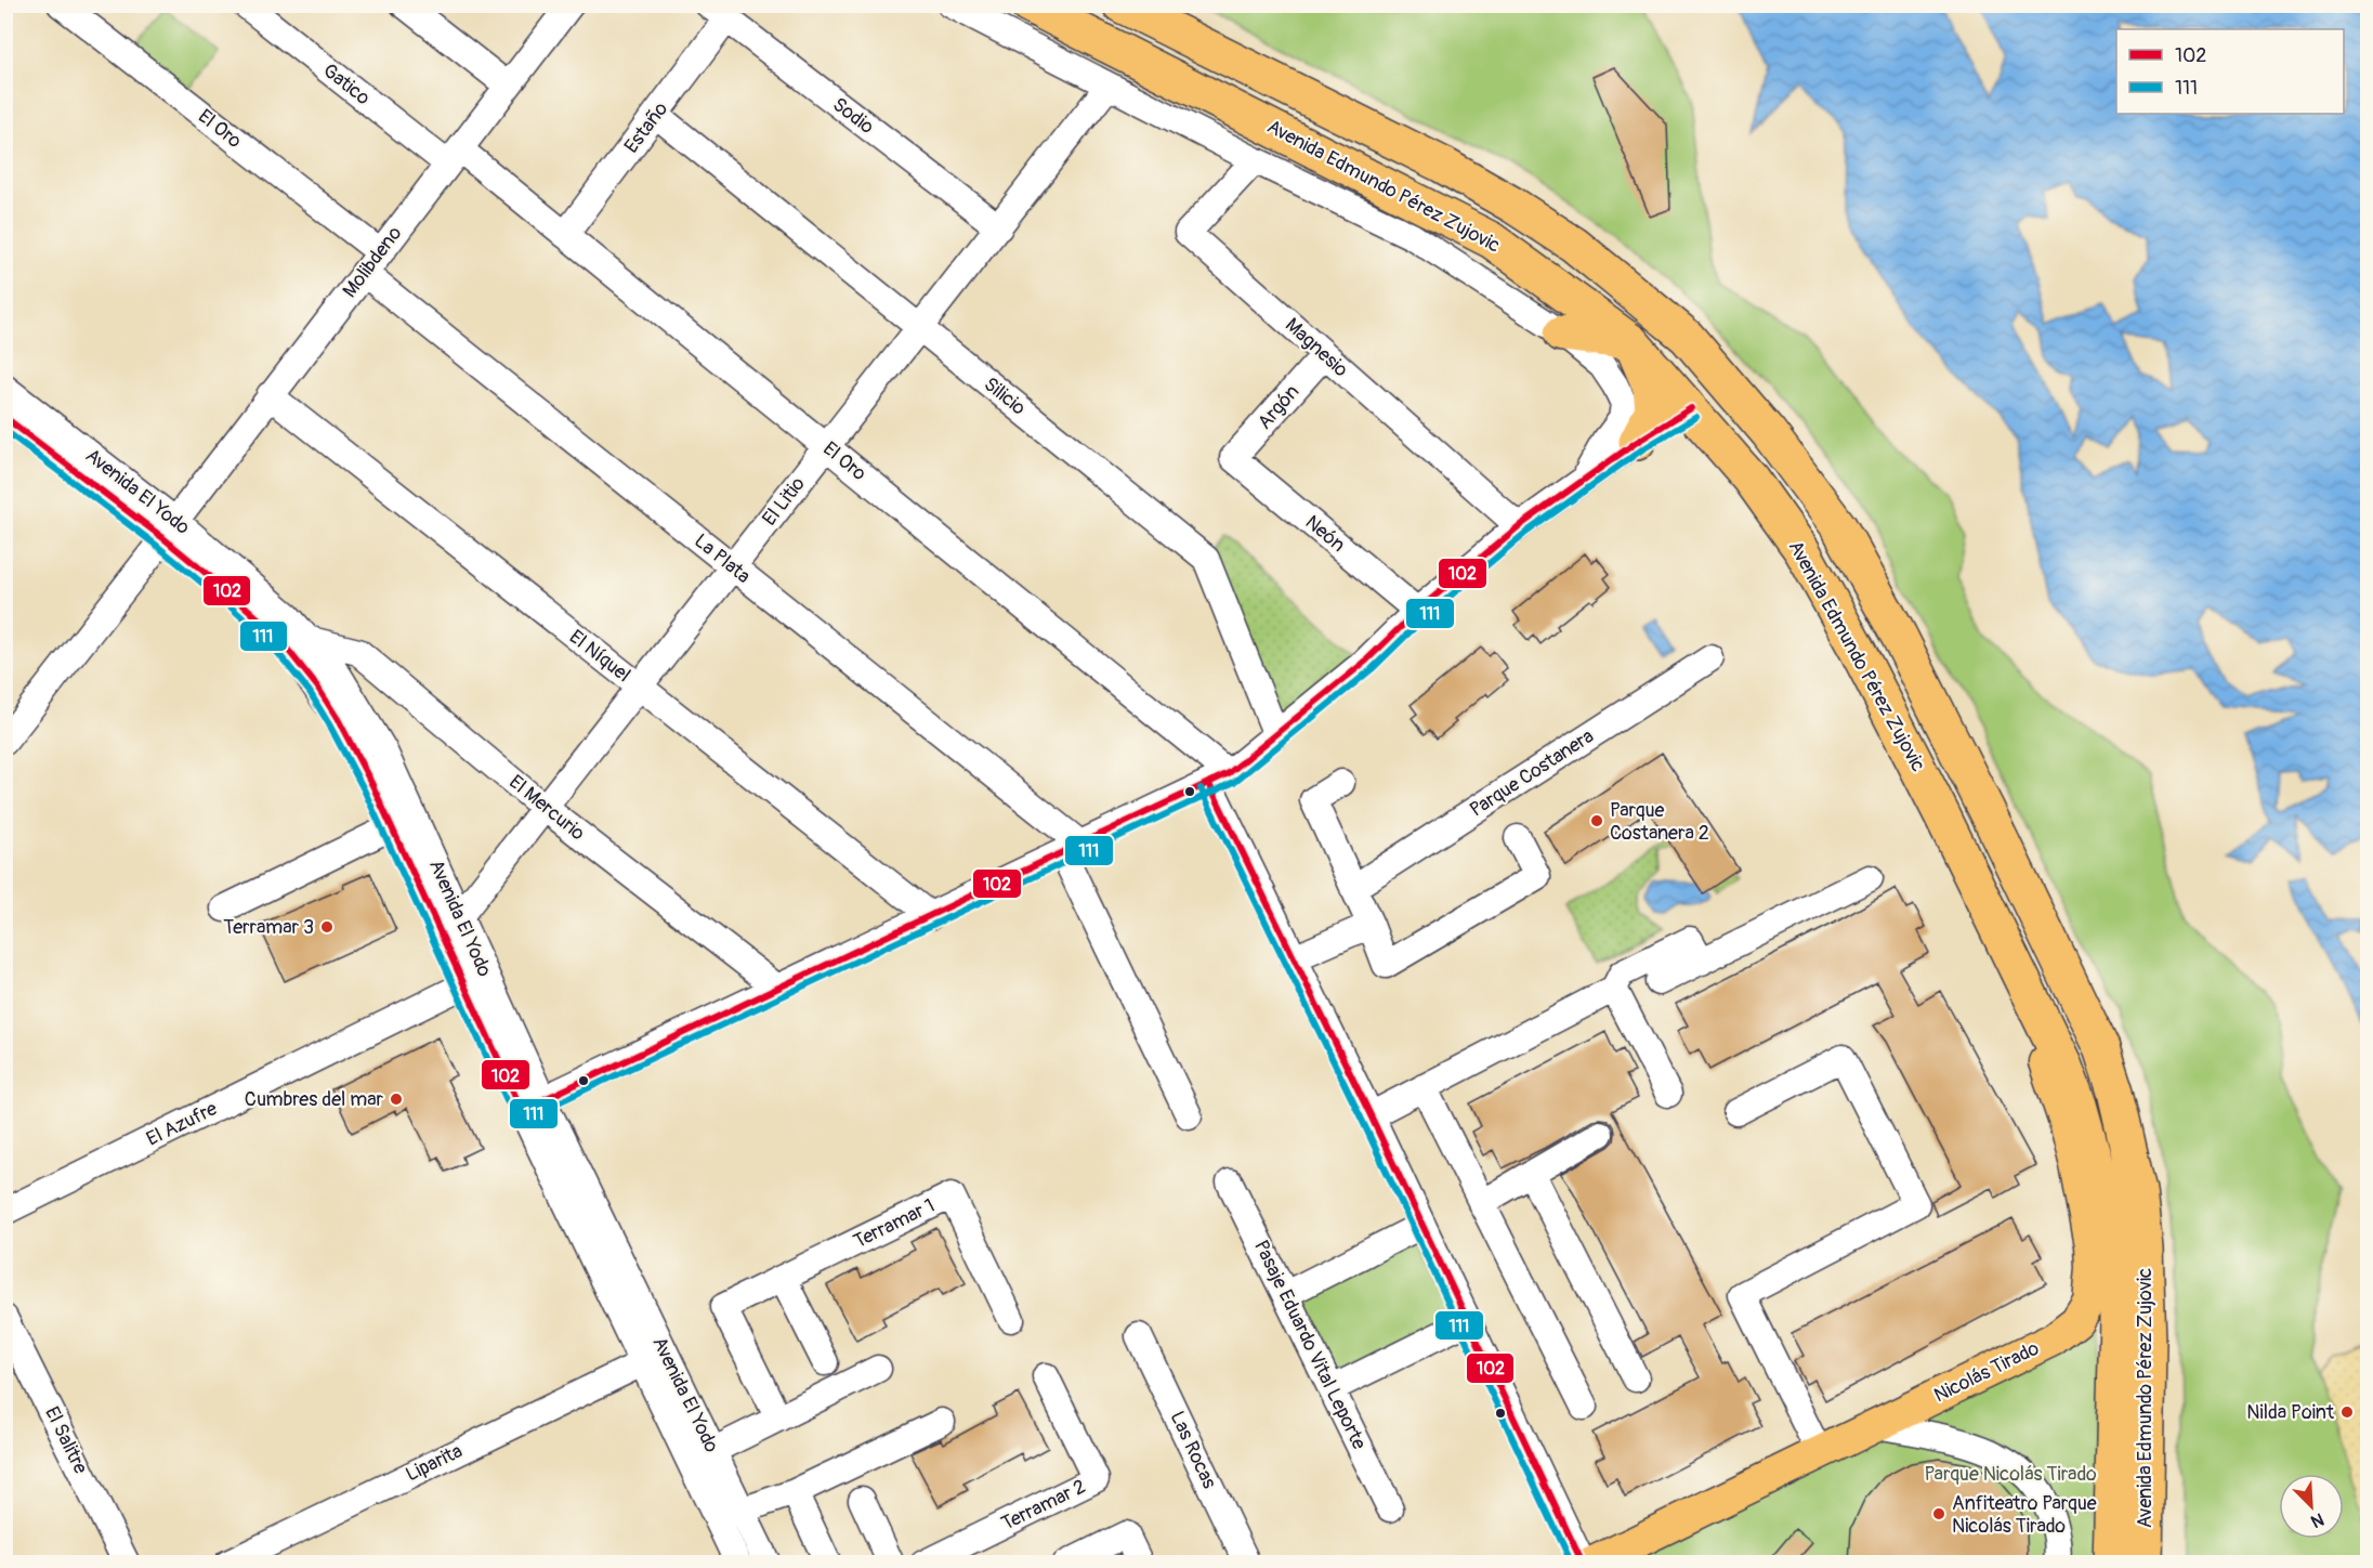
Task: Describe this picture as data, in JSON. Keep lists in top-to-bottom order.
{
  "streets": {
    "highway": ["Avenida Edmundo Pérez Zujovic"],
    "main road": ["Nicolás Tirado"],
    "street": [
      "Gatico",
      "Sodio",
      "Estaño",
      "El Oro",
      "Molibdeno",
      "Magnesio",
      "Silicio",
      "Argón",
      "Avenida El Yodo",
      "El Litio",
      "Neón",
      "La Plata",
      "El Níquel",
      "Parque Costanera",
      "El Mercurio",
      "El Azufre",
      "Terramar 1",
      "Pasaje Eduardo Vital Leporte",
      "El Salitre",
      "Las Rocas",
      "Liparita",
      "Terramar 2"
    ]
  },
  "crossings": [
    ["Gatico", "El Oro"],
    ["Gatico", "Molibdeno"],
    ["Sodio", "Estaño"],
    ["Sodio", "El Litio"],
    ["Estaño", "El Oro"],
    ["Estaño", "Silicio"],
    ["El Oro", "Molibdeno"],
    ["El Oro", "El Litio"],
    ["Avenida Edmundo Pérez Zujovic", "Magnesio"],
    ["Avenida Edmundo Pérez Zujovic", "El Litio"],
    ["Avenida Edmundo Pérez Zujovic", "Nicolás Tirado"],
    ["Molibdeno", "Avenida El Yodo"],
    ["Molibdeno", "La Plata"],
    ["Molibdeno", "El Níquel"],
    ["Magnesio", "Argón"],
    ["Silicio", "El Litio"],
    ["Argón", "Neón"],
    ["Avenida El Yodo", "El Litio"],
    ["Avenida El Yodo", "El Mercurio"],
    ["Avenida El Yodo", "El Azufre"],
    ["Avenida El Yodo", "Liparita"],
    ["El Litio", "La Plata"],
    ["El Litio", "El Níquel"],
    ["El Litio", "El Mercurio"]
  ],
  "parks": ["Parque Nicolás Tirado"],
  "places": [
    "Parque Costanera 2",
    "Terramar 3",
    "Cumbres del mar",
    "Nilda Point",
    "Anfiteatro Parque Nicolás Tirado"
  ],
  "lines": ["transit line 102", "transit line 111"],
  "legend": ["102", "111"],
  "north": "bottom right"
}
